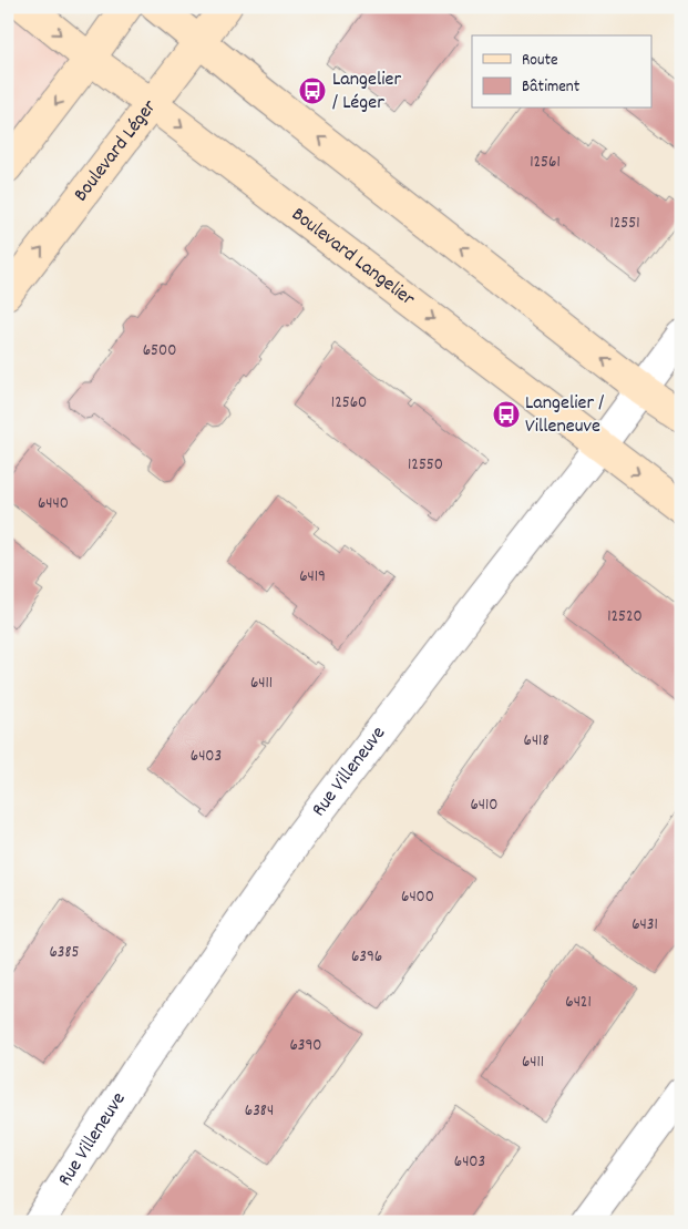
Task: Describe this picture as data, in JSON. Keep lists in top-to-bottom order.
{
  "streets": {
    "main road": ["Boulevard Léger", "Boulevard Langelier"],
    "street": ["Rue Villeneuve"]
  },
  "crossings": [
    ["Boulevard Léger", "Boulevard Langelier"],
    ["Boulevard Langelier", "Rue Villeneuve"]
  ],
  "places": {
    "bus stop": ["Langelier / Léger", "Langelier / Villeneuve"]
  },
  "house_numbers": [
    "12561",
    "12551",
    "6500",
    "12560",
    "12550",
    "6440",
    "6419",
    "12520",
    "6411",
    "6418",
    "6403",
    "6410",
    "6400",
    "6431",
    "6385",
    "6396",
    "6421",
    "6390",
    "6411",
    "6384",
    "6403"
  ],
  "legend": ["Route", "Bâtiment"]
}
